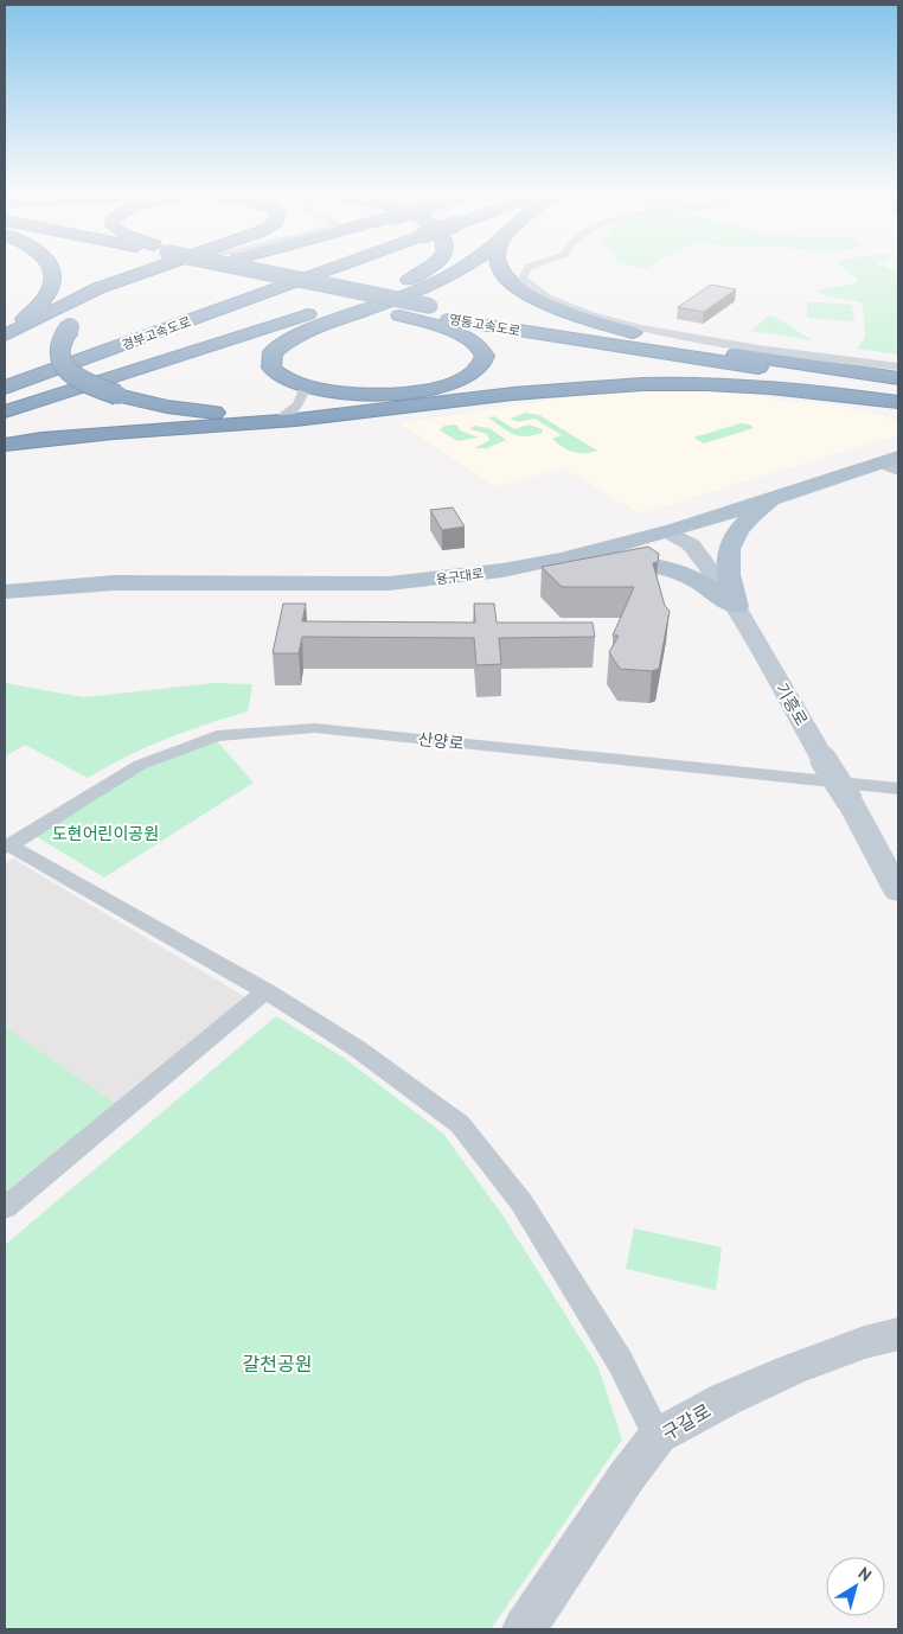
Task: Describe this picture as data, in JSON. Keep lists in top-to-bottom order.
{
  "streets": {
    "highway": ["영동고속도로", "경부고속도로"],
    "main road": ["용구대로", "기흥로"],
    "street": ["산양로", "구갈로"]
  },
  "crossings": [
    ["용구대로", "기흥로"]
  ],
  "parks": ["도현어린이공원", "갈천공원"],
  "north": "top right"
}
